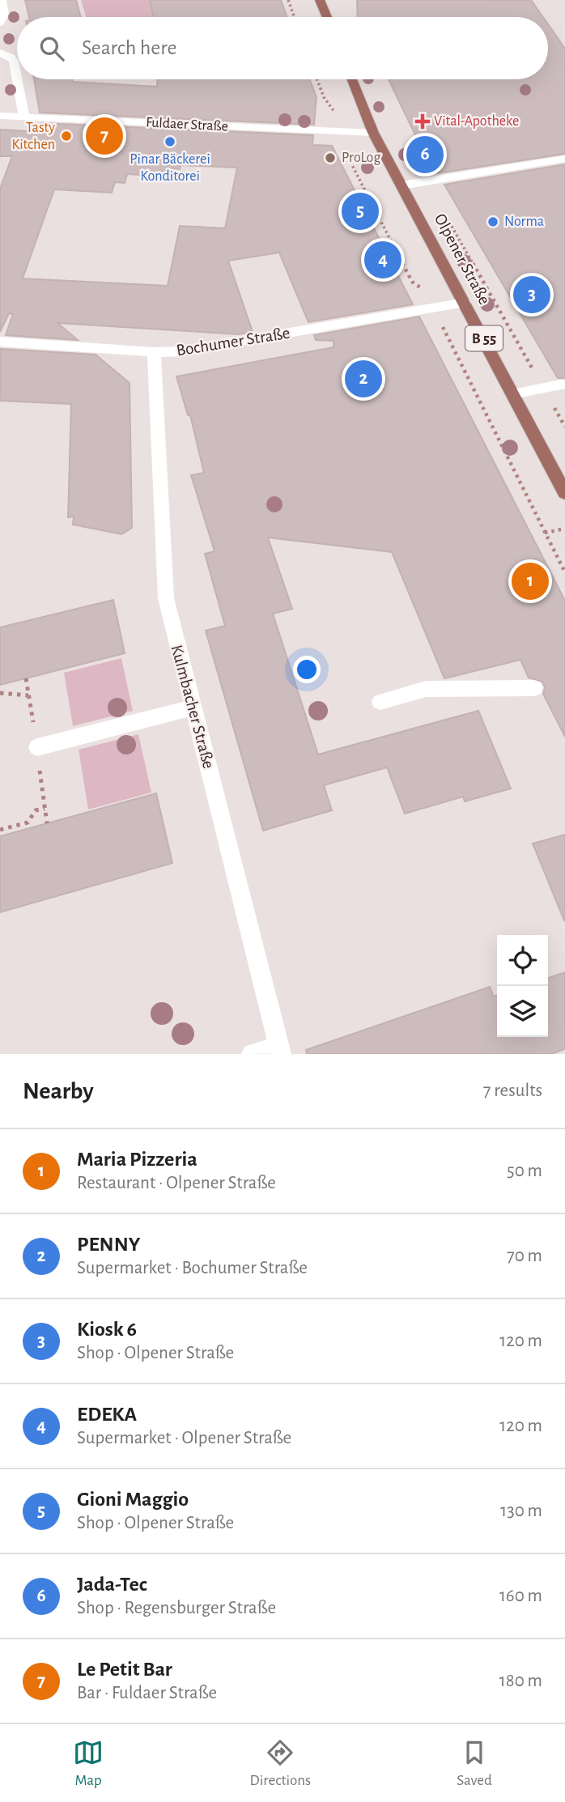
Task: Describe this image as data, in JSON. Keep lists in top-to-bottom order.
{
  "streets": {
    "main road": ["Olpener Straße", "B 55"],
    "street": ["Fuldaer Straße", "Bochumer Straße", "Kulmbacher Straße"]
  },
  "crossings": [
    ["Fuldaer Straße", "Olpener Straße"],
    ["Olpener Straße", "Bochumer Straße"],
    ["Bochumer Straße", "Kulmbacher Straße"]
  ],
  "places": {
    "health": ["Vital-Apotheke"],
    "other": [
      "Tasty Kitchen",
      "Pinar Bäckerei Konditorei",
      "ProLog",
      "Norma"
    ]
  },
  "page": {
    "search": "Search here",
    "pins": [
      "7",
      "6",
      "5",
      "4",
      "3",
      "2",
      "1"
    ],
    "heading": ["Nearby", "7 results"],
    "list": [
      {
        "mark": "1",
        "name": "Maria Pizzeria",
        "note": "Restaurant · Olpener Straße",
        "value": "50 m"
      },
      {
        "mark": "2",
        "name": "PENNY",
        "note": "Supermarket · Bochumer Straße",
        "value": "70 m"
      },
      {
        "mark": "3",
        "name": "Kiosk 6",
        "note": "Shop · Olpener Straße",
        "value": "120 m"
      },
      {
        "mark": "4",
        "name": "EDEKA",
        "note": "Supermarket · Olpener Straße",
        "value": "120 m"
      },
      {
        "mark": "5",
        "name": "Gioni Maggio",
        "note": "Shop · Olpener Straße",
        "value": "130 m"
      },
      {
        "mark": "6",
        "name": "Jada-Tec",
        "note": "Shop · Regensburger Straße",
        "value": "160 m"
      },
      {
        "mark": "7",
        "name": "Le Petit Bar",
        "note": "Bar · Fuldaer Straße",
        "value": "180 m"
      }
    ],
    "nav": ["Map", "Directions", "Saved"]
  }
}
